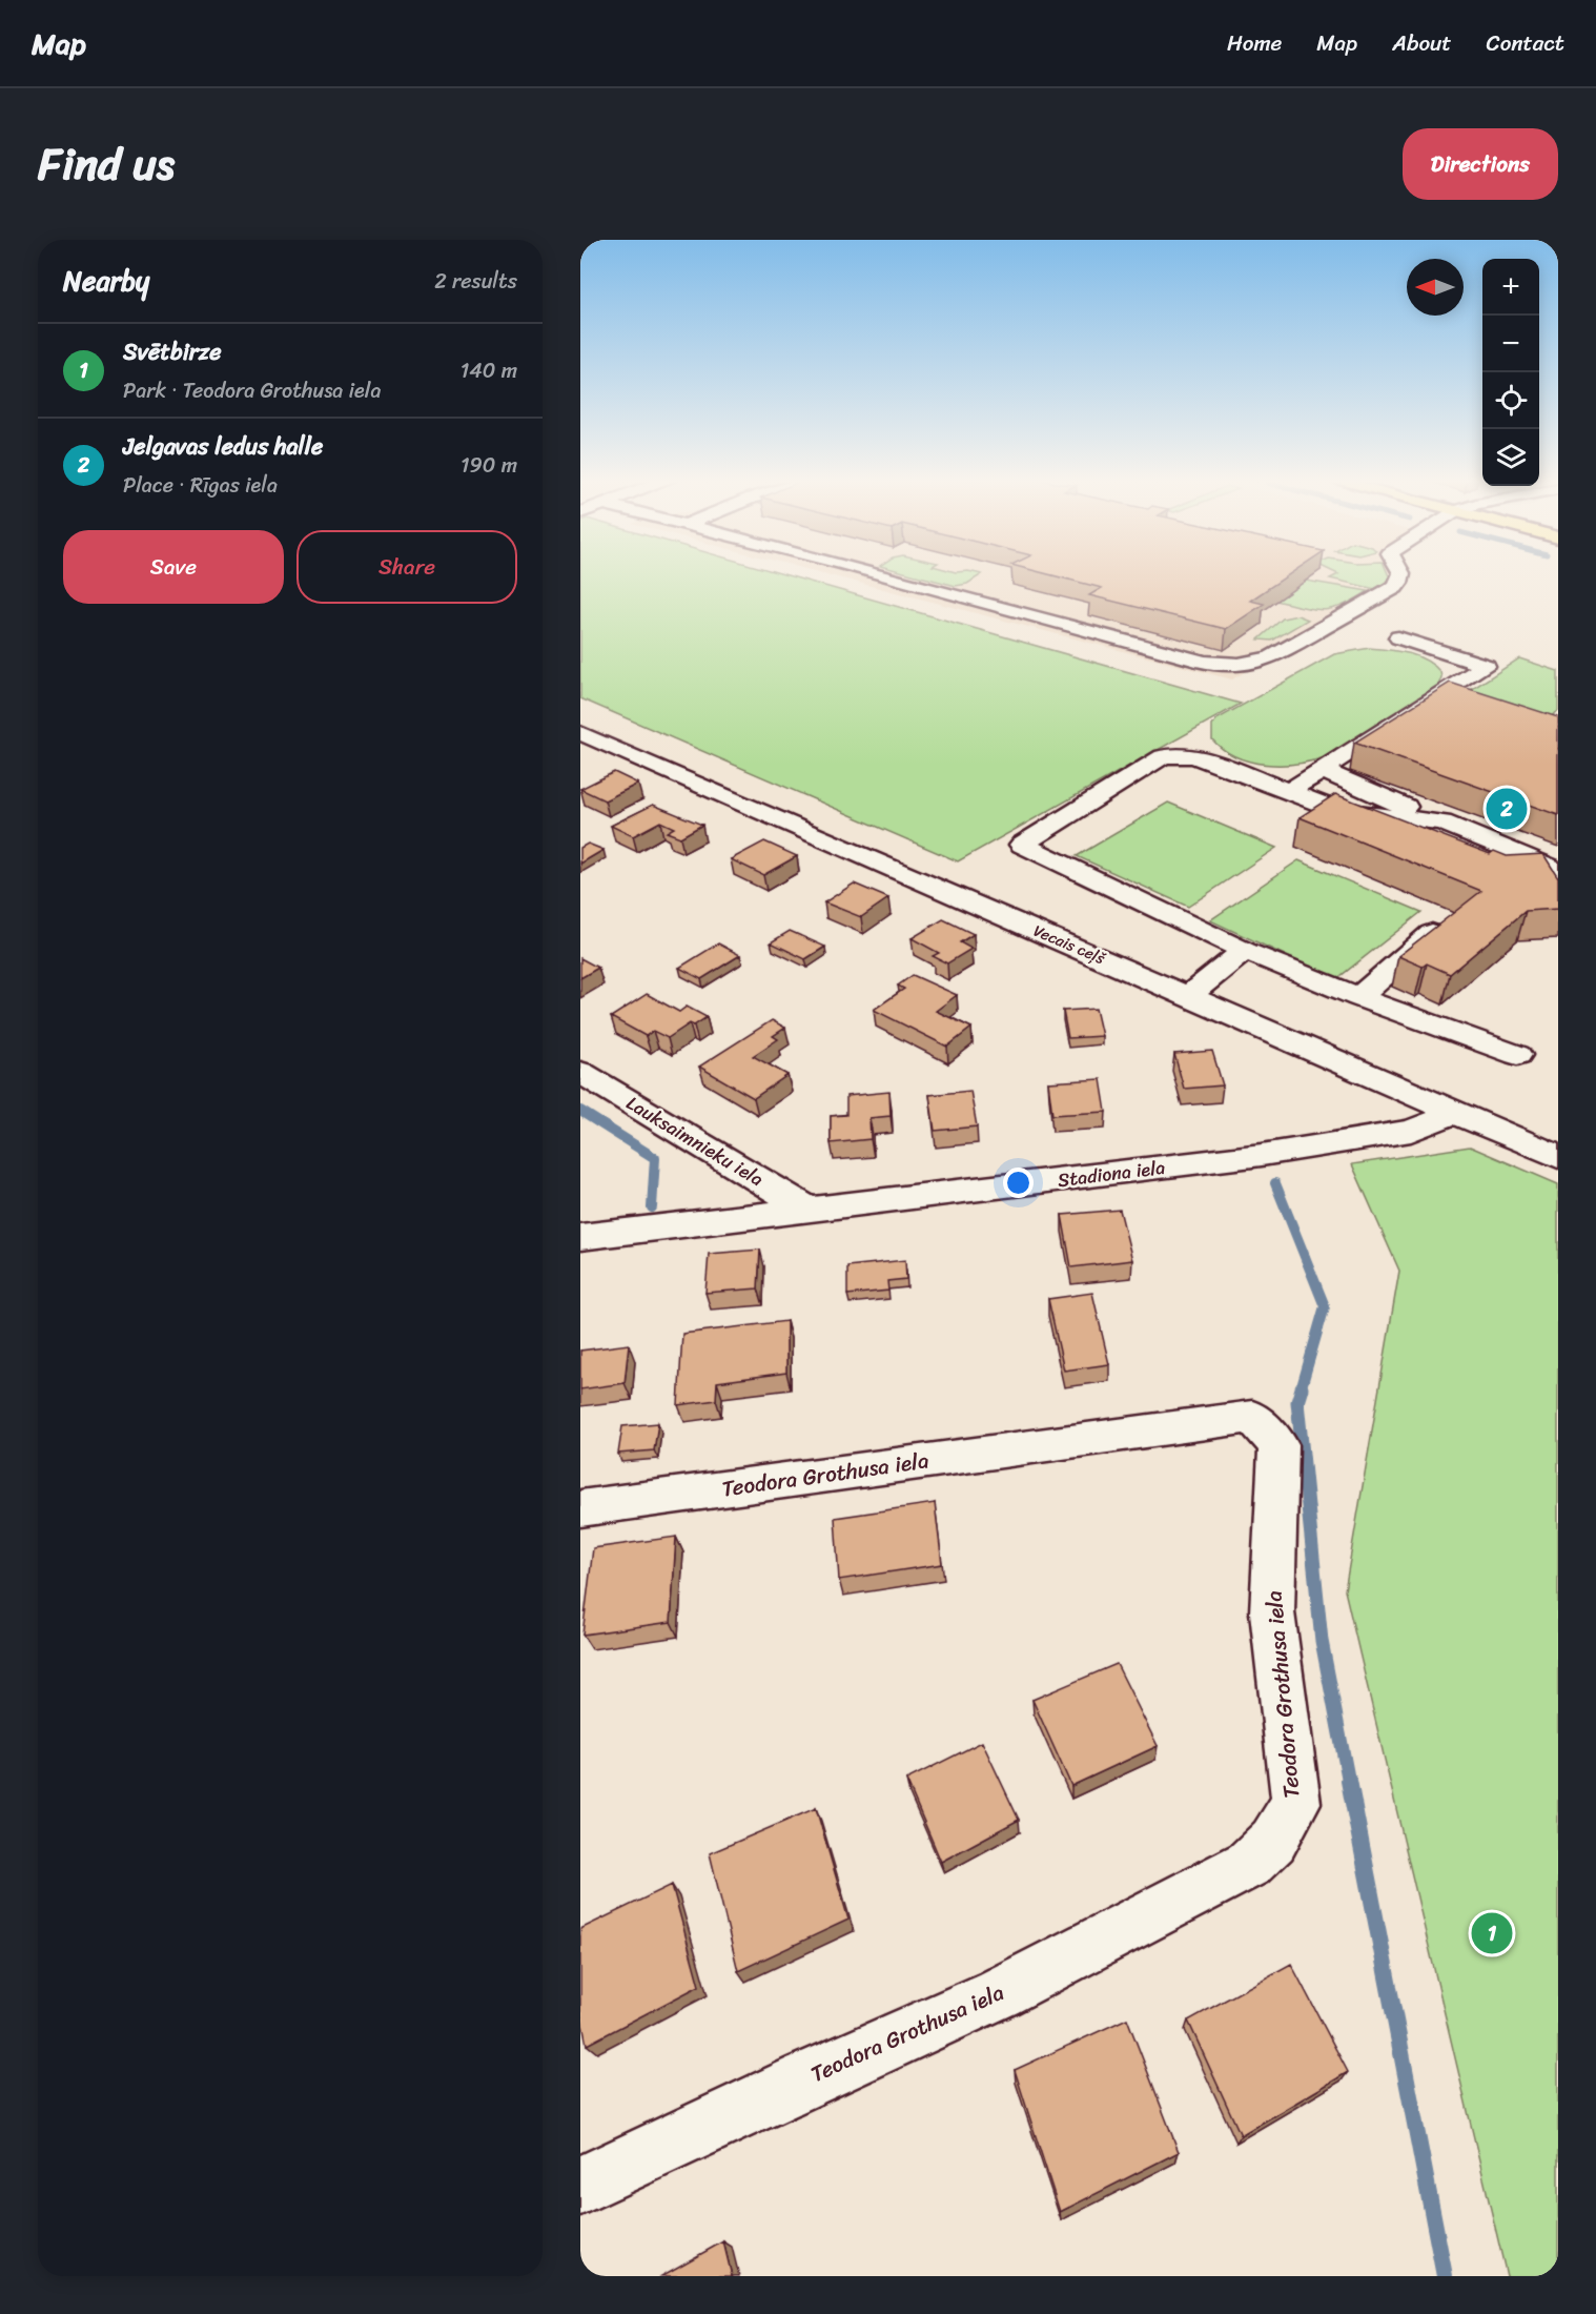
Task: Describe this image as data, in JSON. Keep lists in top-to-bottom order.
{
  "streets": {
    "street": [
      "Vecais ceļš",
      "Lauksaimnieku iela",
      "Stadiona iela",
      "Teodora Grothusa iela"
    ]
  },
  "crossings": [
    ["Vecais ceļš", "Stadiona iela"],
    ["Lauksaimnieku iela", "Stadiona iela"]
  ],
  "north": "left",
  "page": {
    "header": "Map",
    "nav": [
      "Home",
      "Map",
      "About",
      "Contact"
    ],
    "title": "Find us",
    "buttons": [
      "Directions",
      ["Save", "Share"]
    ],
    "heading": ["Nearby", "2 results"],
    "map_buttons": ["+", "−"],
    "list": [
      {
        "mark": "1",
        "name": "Svētbirze",
        "note": "Park · Teodora Grothusa iela",
        "value": "140 m"
      },
      {
        "mark": "2",
        "name": "Jelgavas ledus halle",
        "note": "Place · Rīgas iela",
        "value": "190 m"
      }
    ],
    "pins": ["2", "1"]
  }
}
